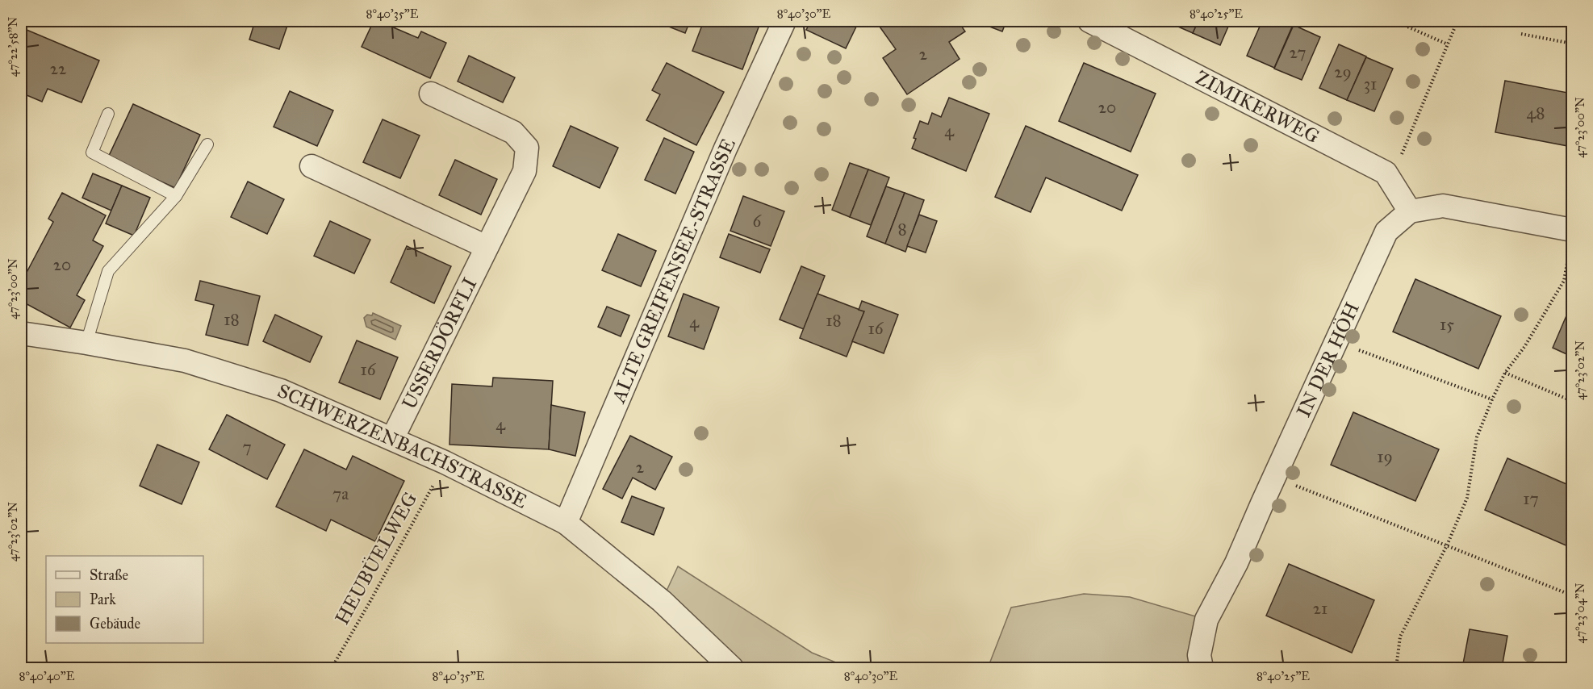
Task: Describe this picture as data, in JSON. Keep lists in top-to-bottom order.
{
  "streets": {
    "street": [
      "ZIMIKERWEG",
      "ALTE GREIFENSEE-STRASSE",
      "USSERDÖRFLI",
      "IN DER HÖH",
      "SCHWERZENBACHSTRASSE"
    ],
    "path": ["HEUBÜELWEG"]
  },
  "crossings": [
    ["ZIMIKERWEG", "IN DER HÖH"],
    ["ALTE GREIFENSEE-STRASSE", "SCHWERZENBACHSTRASSE"],
    ["USSERDÖRFLI", "SCHWERZENBACHSTRASSE"],
    ["SCHWERZENBACHSTRASSE", "HEUBÜELWEG"]
  ],
  "house_numbers": [
    "27",
    "2",
    "22",
    "29",
    "31",
    "20",
    "48",
    "4",
    "6",
    "8",
    "20",
    "18",
    "18",
    "4",
    "15",
    "16",
    "16",
    "4",
    "7",
    "19",
    "2",
    "7a",
    "17",
    "21"
  ],
  "legend": ["Straße", "Park", "Gebäude"],
  "coordinates": [
    "8°40'35\"E",
    "8°40'30\"E",
    "8°40'25\"E",
    "47°22'58\"N",
    "47°23'00\"N",
    "47°23'02\"N",
    "47°23'04\"N",
    "8°40'40\"E"
  ]
}
